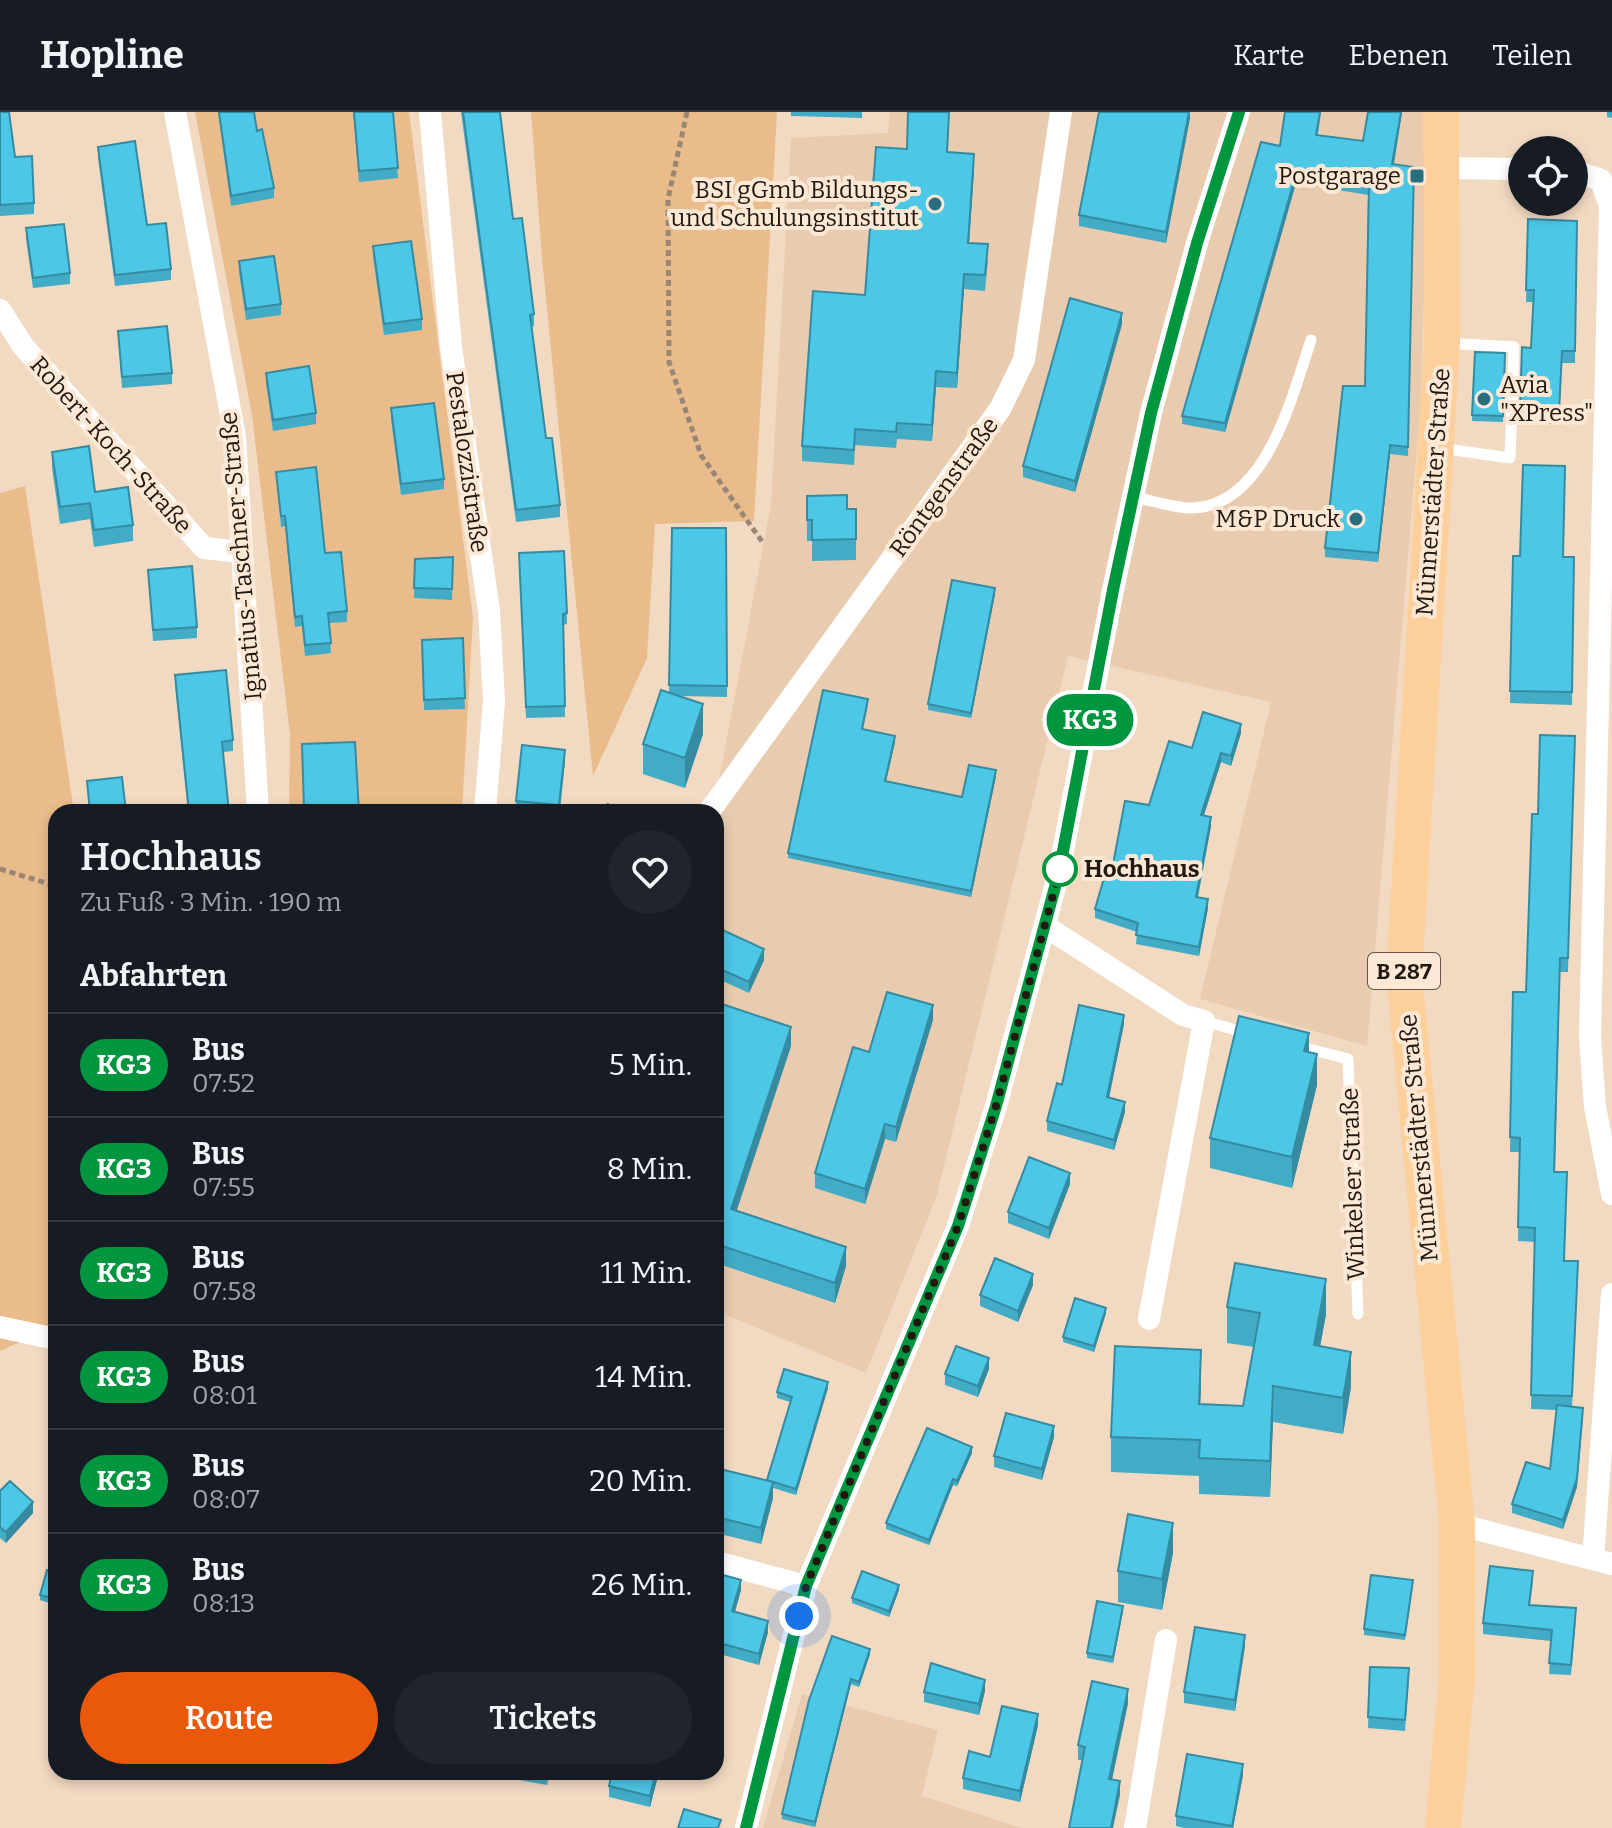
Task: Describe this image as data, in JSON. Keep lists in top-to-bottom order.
{
  "streets": {
    "main road": ["Münnerstädter Straße", "B 287"],
    "street": [
      "Robert-Koch-Straße",
      "Pestalozzistraße",
      "Röntgenstraße",
      "Ignatius-Taschner-Straße"
    ],
    "lane": ["Winkelser Straße"]
  },
  "crossings": [
    ["Robert-Koch-Straße", "Ignatius-Taschner-Straße"]
  ],
  "places": {
    "transit": ["Postgarage"],
    "other": [
      "BSI gGmb Bildungs- und Schulungsinstitut",
      "Avia \"XPress\"",
      "M&P Druck",
      "Hochhaus"
    ]
  },
  "lines": ["bus line KG3"],
  "page": {
    "header": "Hopline",
    "nav": ["Karte", "Ebenen", "Teilen"],
    "on_map": "KG3",
    "heading": [
      ["Hochhaus", "Zu Fuß · 3 Min. · 190 m"],
      "Abfahrten"
    ],
    "list": [
      {
        "mark": "KG3",
        "name": "Bus",
        "note": "07:52",
        "value": "5 Min."
      },
      {
        "mark": "KG3",
        "name": "Bus",
        "note": "07:55",
        "value": "8 Min."
      },
      {
        "mark": "KG3",
        "name": "Bus",
        "note": "07:58",
        "value": "11 Min."
      },
      {
        "mark": "KG3",
        "name": "Bus",
        "note": "08:01",
        "value": "14 Min."
      },
      {
        "mark": "KG3",
        "name": "Bus",
        "note": "08:07",
        "value": "20 Min."
      },
      {
        "mark": "KG3",
        "name": "Bus",
        "note": "08:13",
        "value": "26 Min."
      }
    ],
    "buttons": ["Route", "Tickets"]
  }
}
